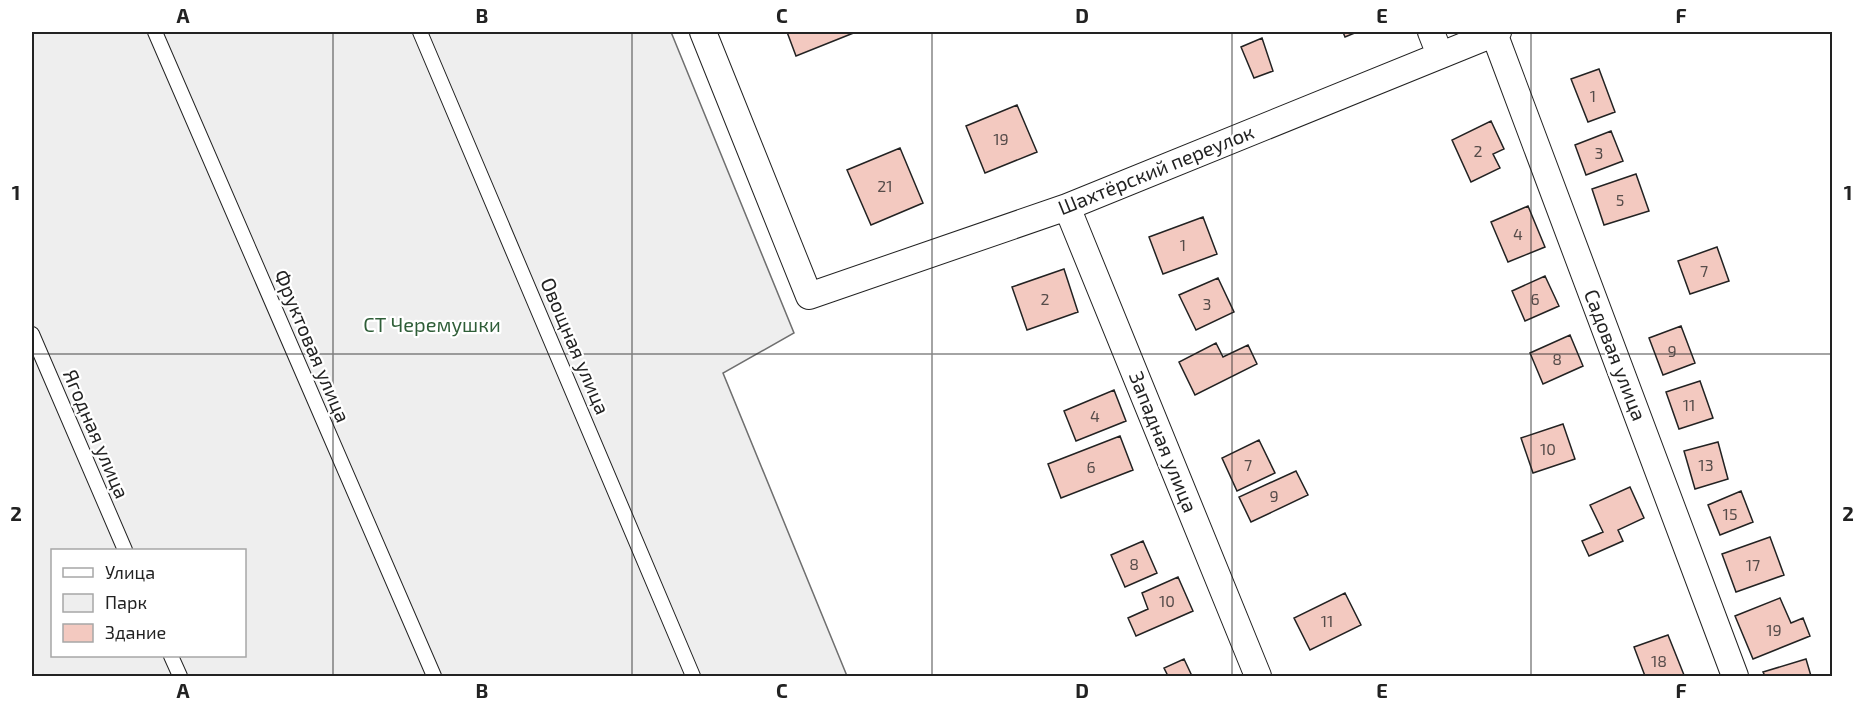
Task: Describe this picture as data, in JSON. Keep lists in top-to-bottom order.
{
  "streets": {
    "street": ["Шахтёрский переулок", "Садовая улица", "Западная улица"],
    "lane": ["Фруктовая улица", "Овощная улица", "Ягодная улица"]
  },
  "crossings": [
    ["Шахтёрский переулок", "Садовая улица"],
    ["Шахтёрский переулок", "Западная улица"]
  ],
  "parks": ["СТ Черемушки"],
  "house_numbers": [
    "1",
    "19",
    "2",
    "3",
    "21",
    "5",
    "4",
    "1",
    "7",
    "2",
    "6",
    "3",
    "9",
    "8",
    "11",
    "4",
    "10",
    "7",
    "13",
    "6",
    "9",
    "15",
    "8",
    "17",
    "10",
    "11",
    "19",
    "18"
  ],
  "legend": ["Улица", "Парк", "Здание"],
  "grid": {
    "columns": [
      "A",
      "B",
      "C",
      "D",
      "E",
      "F"
    ],
    "rows": ["1", "2"]
  }
}
